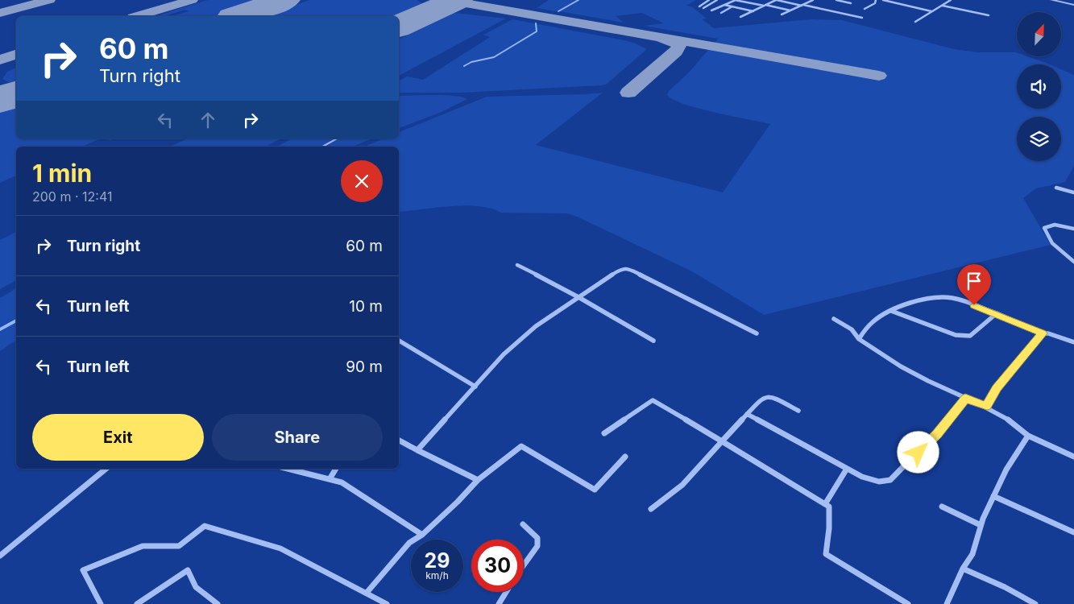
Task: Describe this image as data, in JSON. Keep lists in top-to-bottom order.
{
  "north": "top right",
  "page": {
    "turn": ["60 m", "Turn right"],
    "heading": ["1 min", "200 m · 12:41"],
    "list": [
      {
        "name": "Turn right",
        "value": "60 m"
      },
      {
        "name": "Turn left",
        "value": "10 m"
      },
      {
        "name": "Turn left",
        "value": "90 m"
      }
    ],
    "buttons": ["Exit", "Share"],
    "speed": "29 km/h",
    "limit": "30"
  }
}
